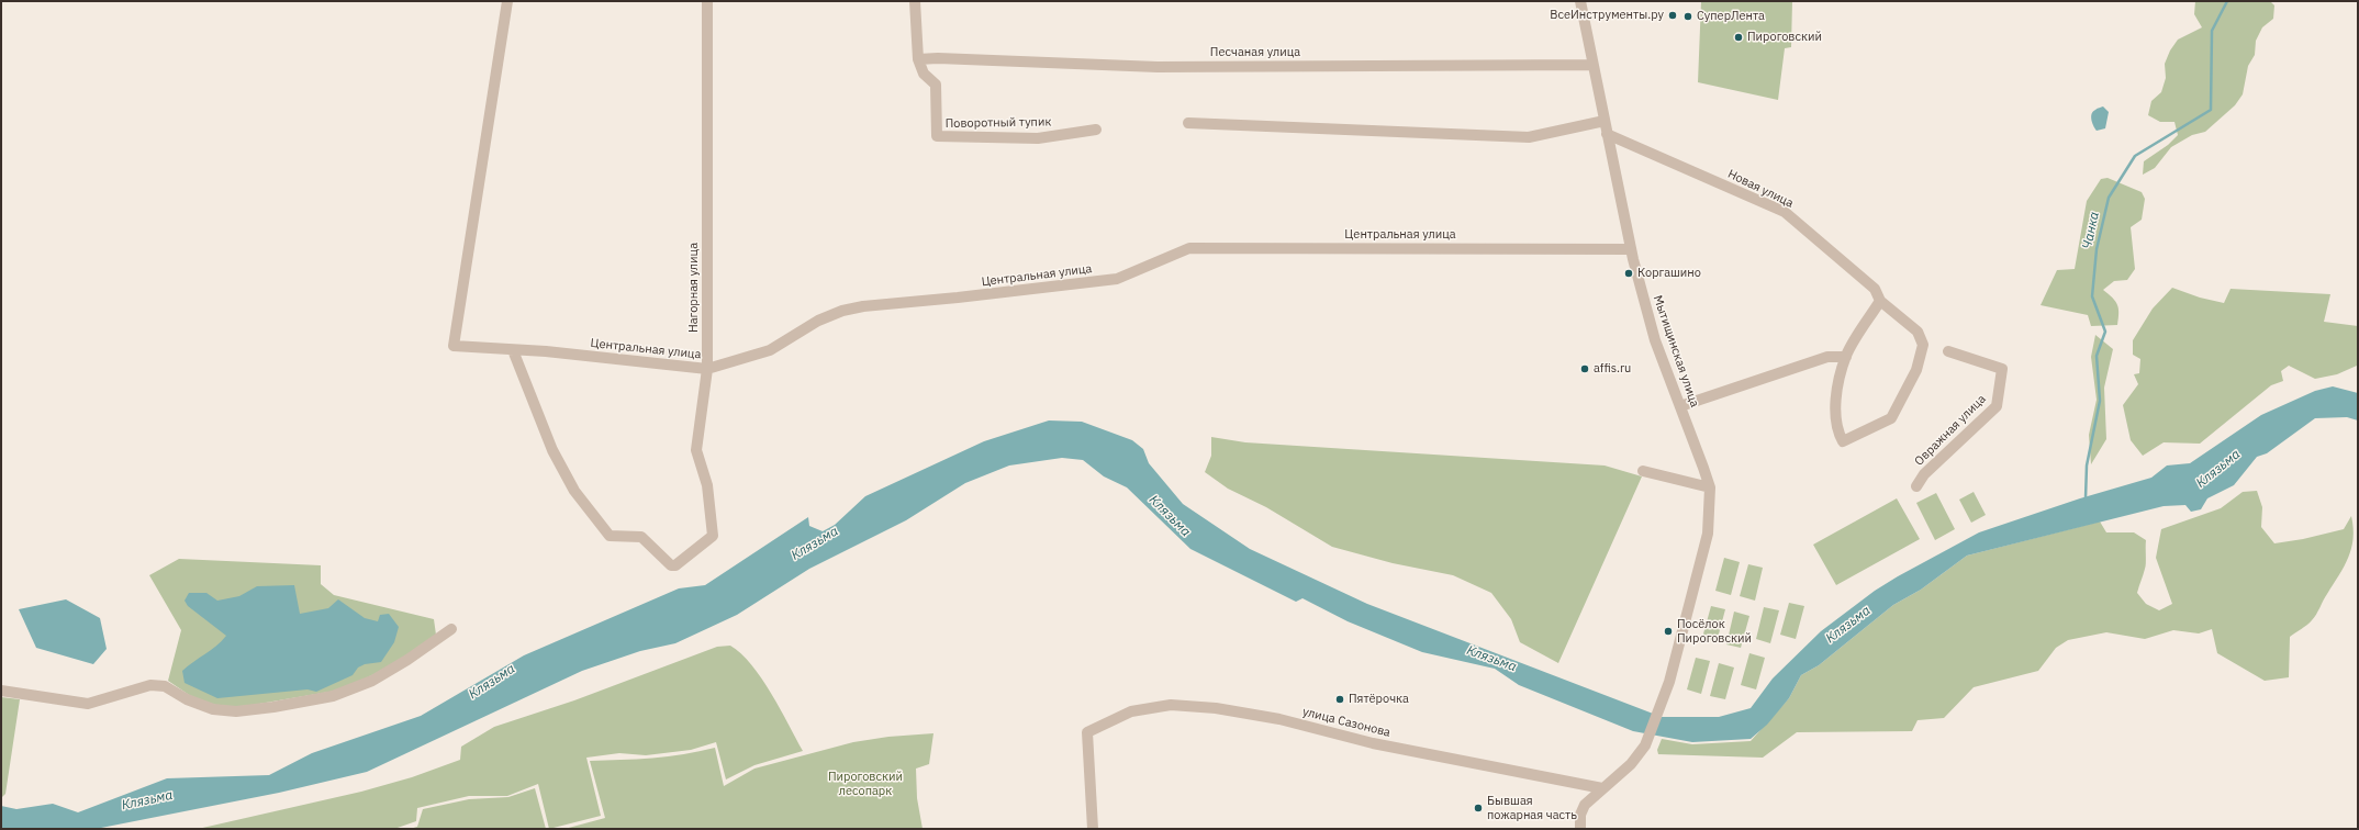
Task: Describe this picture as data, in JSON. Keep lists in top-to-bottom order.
{
  "streets": {
    "street": [
      "Песчаная улица",
      "Поворотный тупик",
      "Новая улица",
      "Центральная улица",
      "Нагорная улица",
      "Мытищинская улица",
      "Овражная улица",
      "улица Сазонова"
    ]
  },
  "crossings": [
    ["Песчаная улица", "Поворотный тупик"],
    ["Песчаная улица", "Мытищинская улица"],
    ["Новая улица", "Мытищинская улица"],
    ["Центральная улица", "Нагорная улица"],
    ["Центральная улица", "Мытищинская улица"],
    ["Мытищинская улица", "улица Сазонова"]
  ],
  "water": ["Чанка", "Клязьма"],
  "parks": ["Пироговский лесопарк"],
  "places": [
    "ВсеИнструменты.ру",
    "СуперЛента",
    "Пироговский",
    "Коргашино",
    "affis.ru",
    "Посёлок Пироговский",
    "Пятёрочка",
    "Бывшая пожарная часть"
  ]
}
